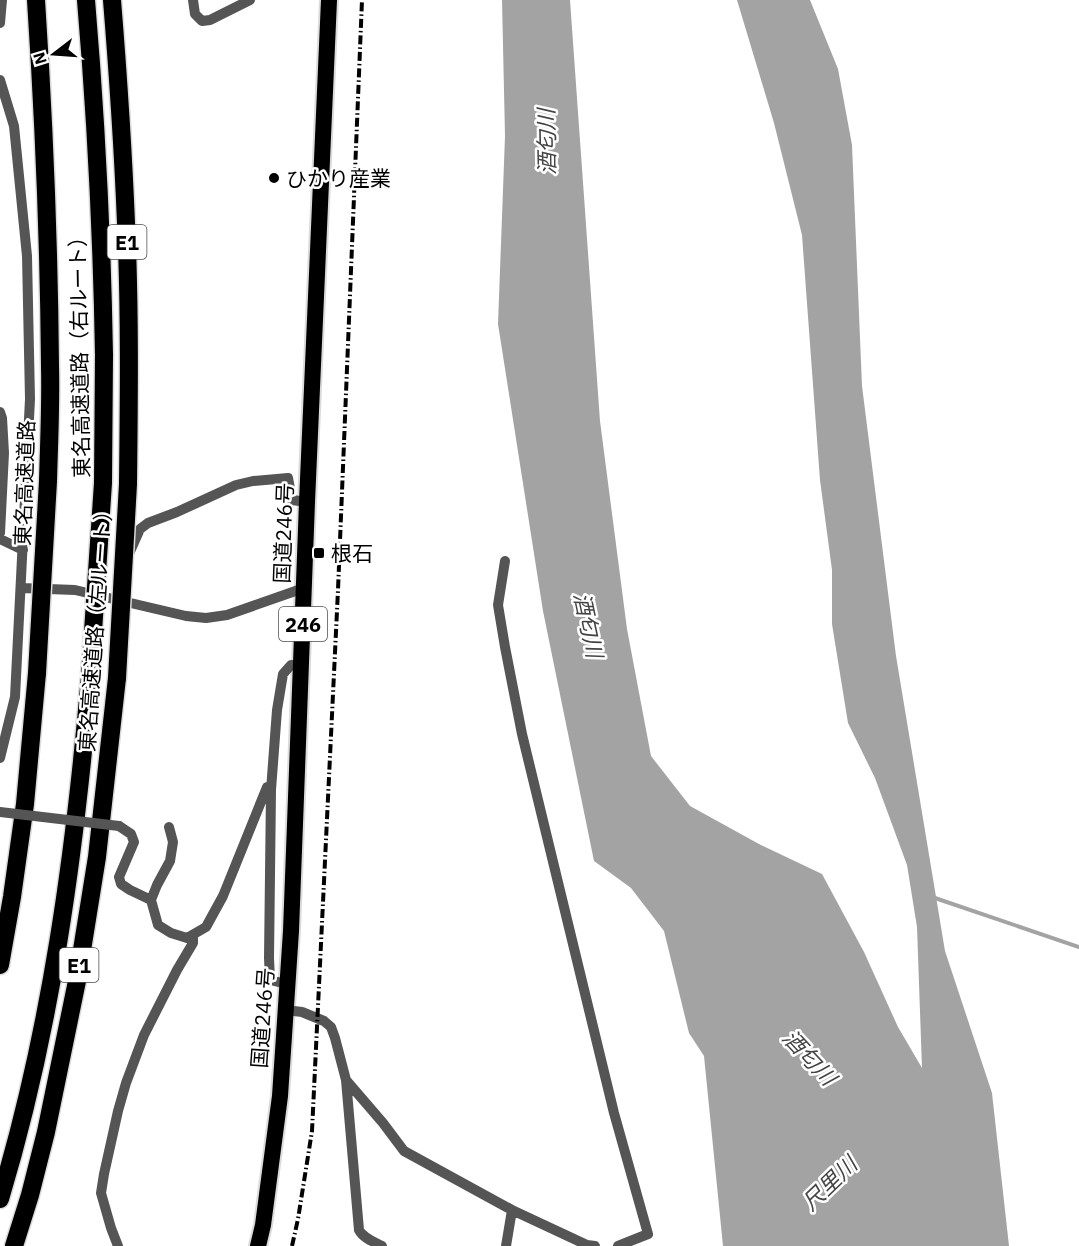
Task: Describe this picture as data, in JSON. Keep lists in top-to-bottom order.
{
  "streets": {
    "highway": [
      "E1",
      "東名高速道路（右ルート）",
      "東名高速道路",
      "国道246号",
      "246",
      "東名高速道路（左ルート）"
    ]
  },
  "water": ["酒匂川", "尺里川"],
  "places": {
    "other": ["ひかり産業"],
    "transit": ["根石"]
  },
  "north": "left"
}
